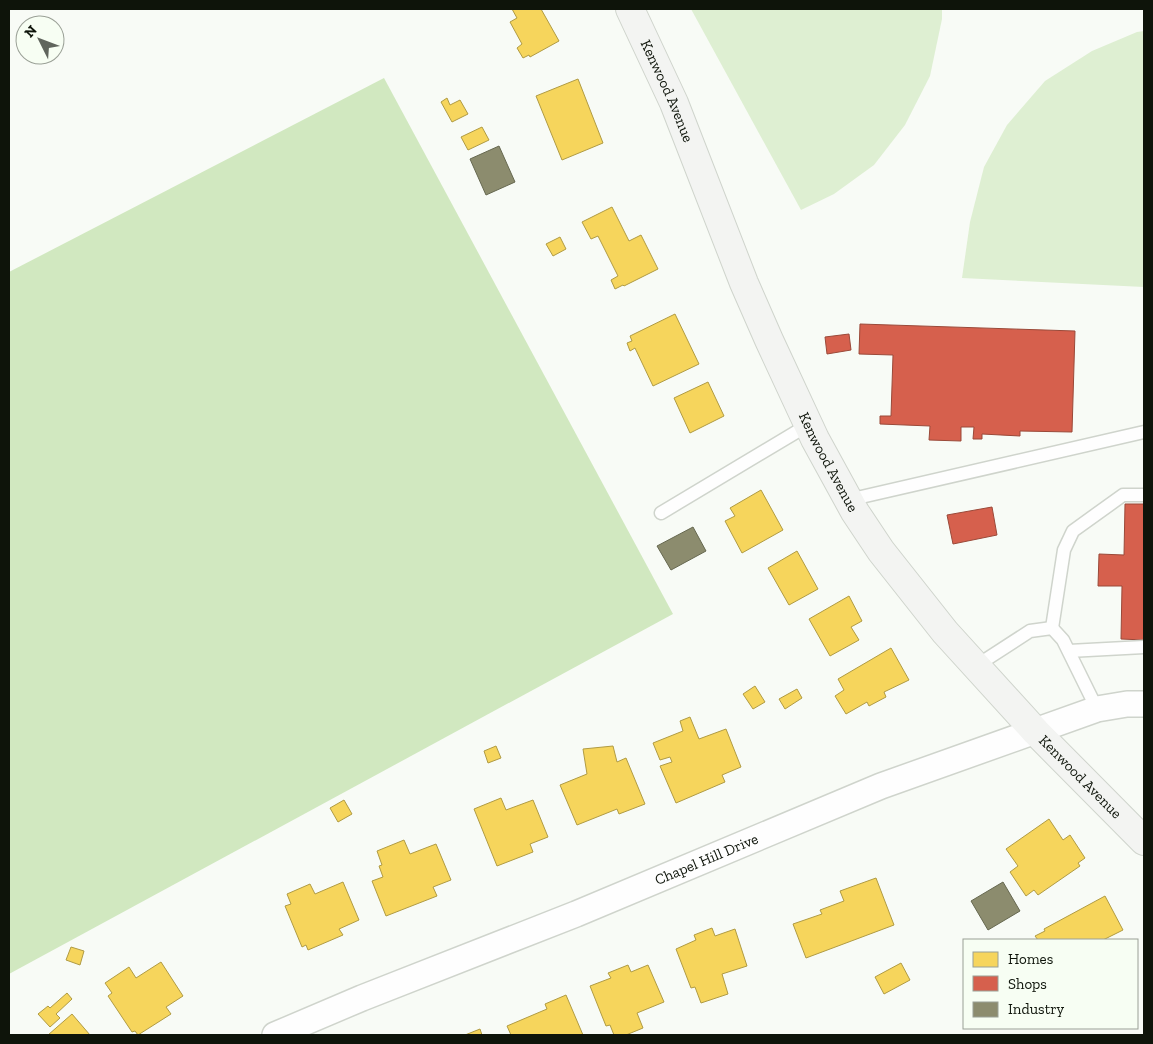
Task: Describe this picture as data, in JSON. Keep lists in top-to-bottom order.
{
  "streets": {
    "street": ["Kenwood Avenue", "Chapel Hill Drive"]
  },
  "crossings": [
    ["Kenwood Avenue", "Chapel Hill Drive"]
  ],
  "legend": ["Homes", "Shops", "Industry"],
  "north": "top left"
}
